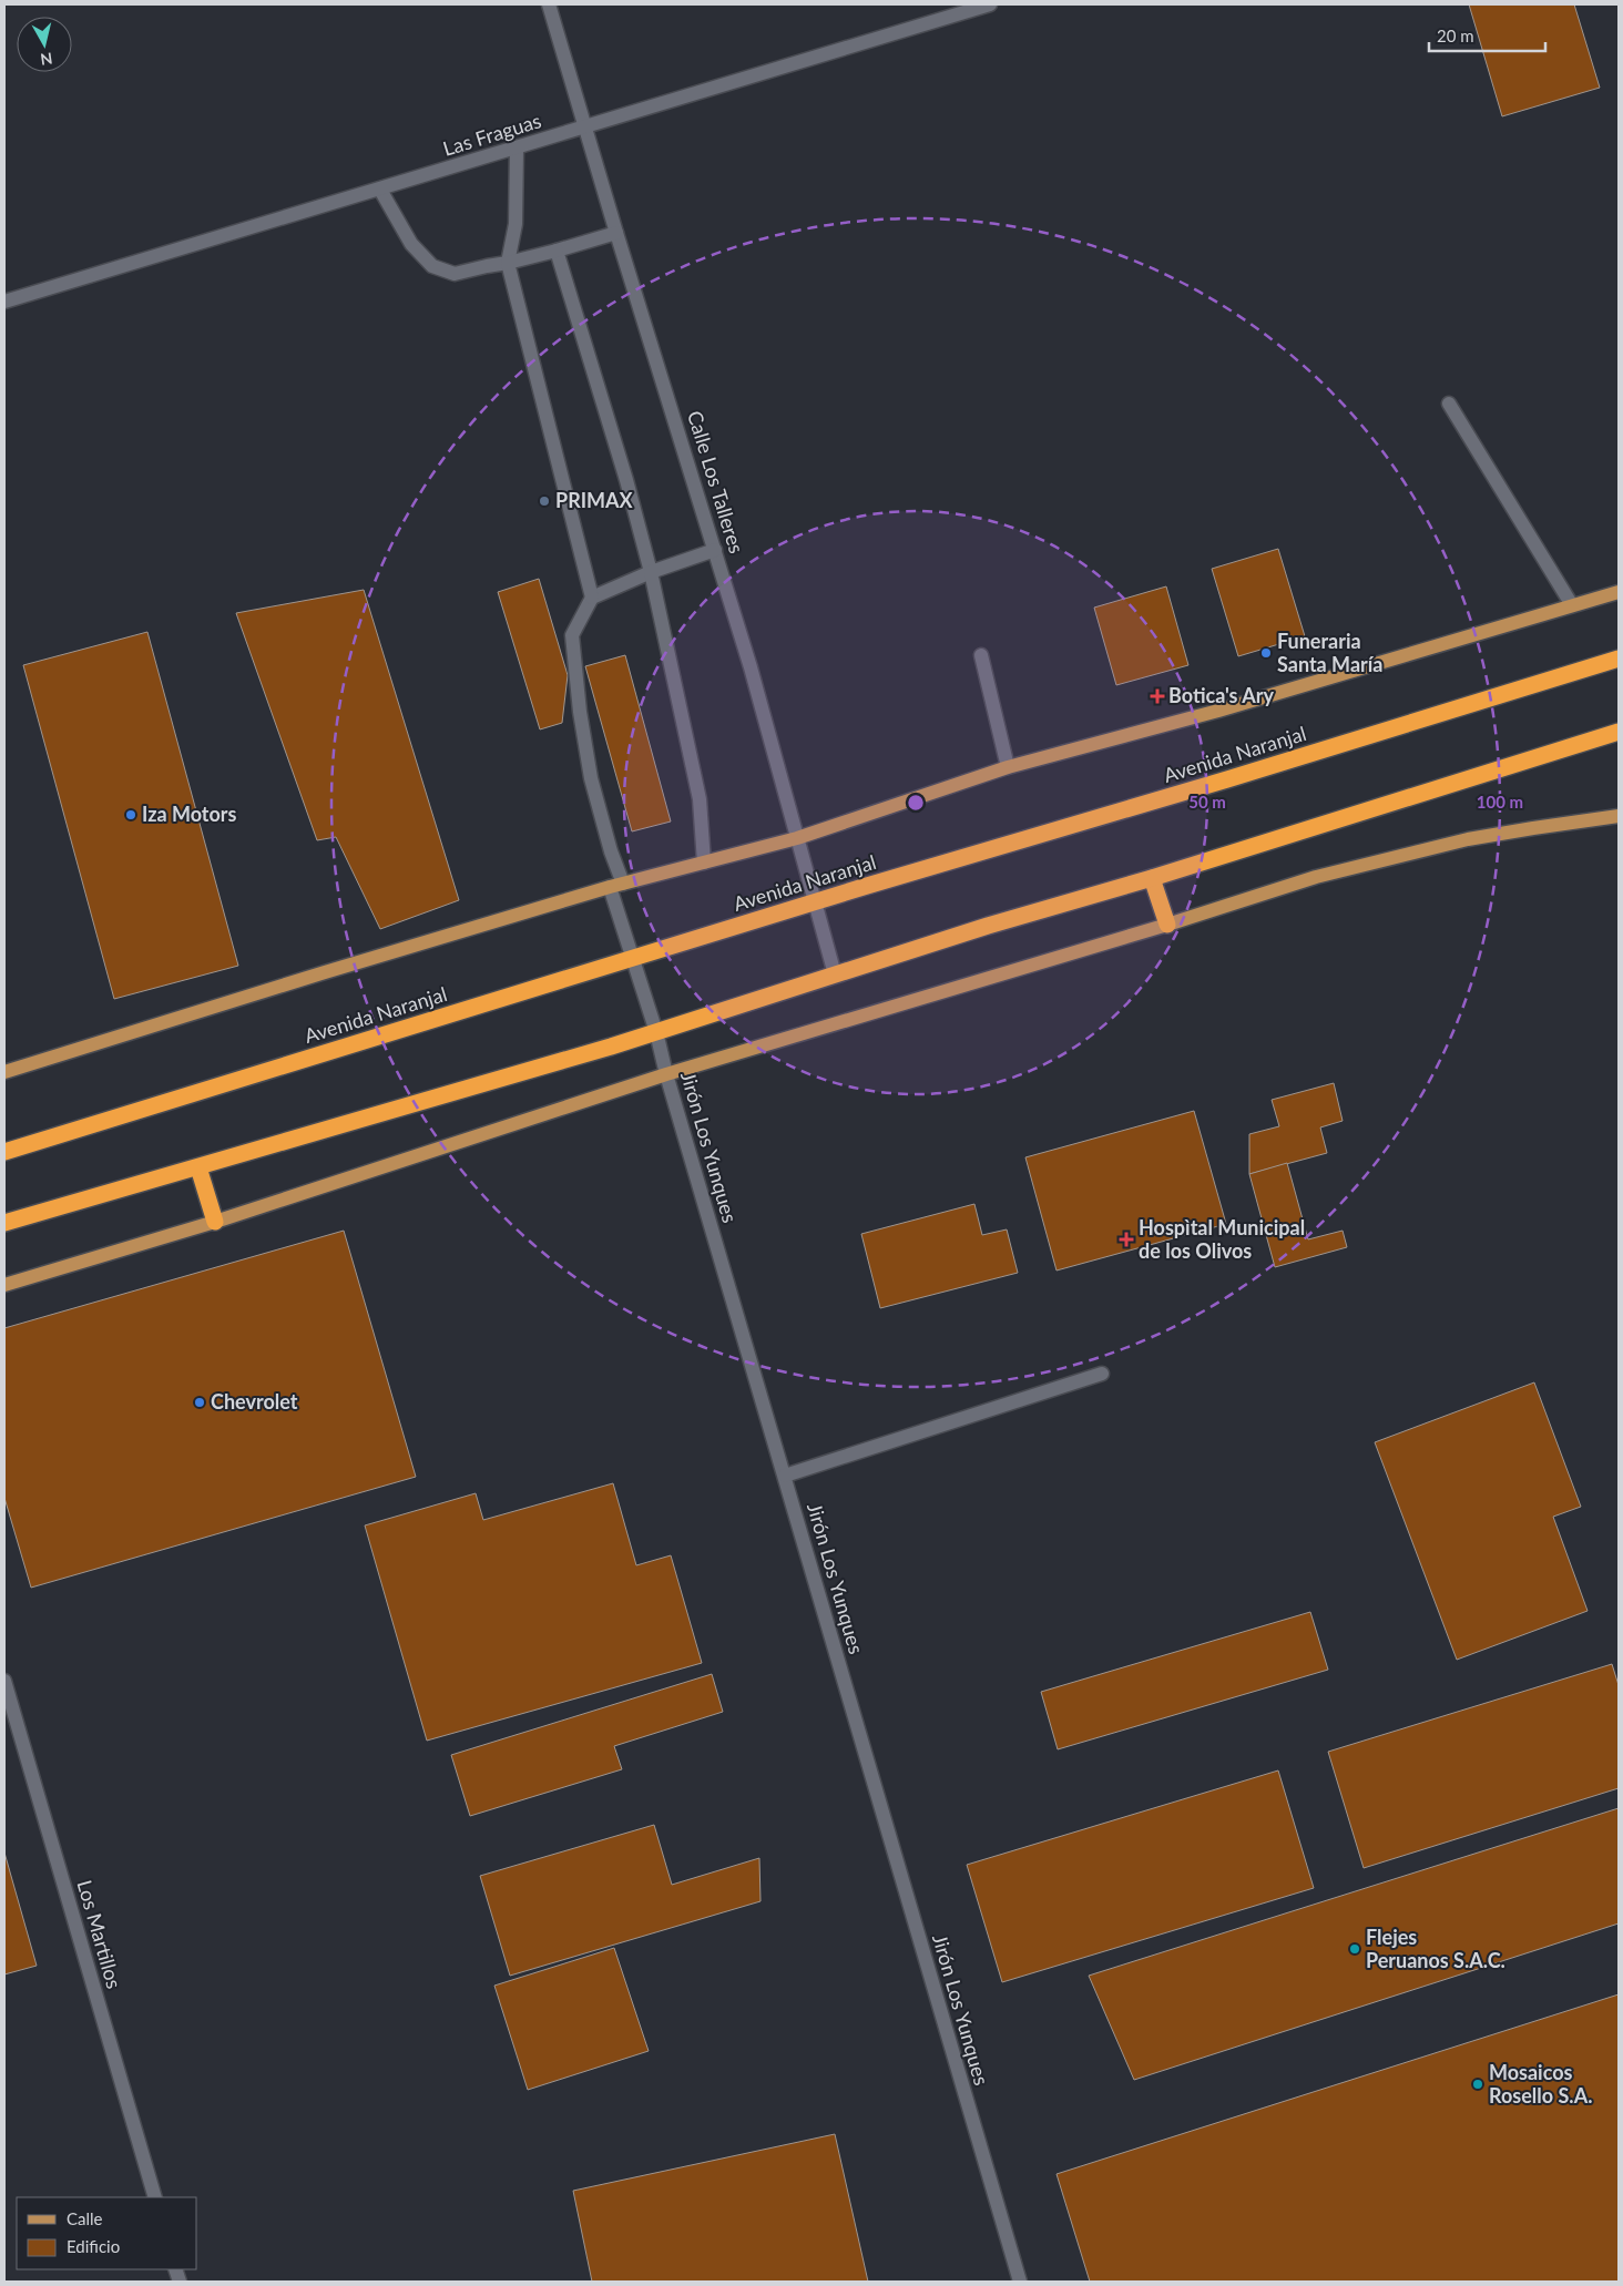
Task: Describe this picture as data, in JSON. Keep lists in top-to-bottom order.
{
  "streets": {
    "highway": ["Avenida Naranjal"],
    "street": [
      "Las Fraguas",
      "Calle Los Talleres",
      "Jirón Los Yunques",
      "Los Martillos"
    ]
  },
  "crossings": [
    ["Las Fraguas", "Calle Los Talleres"],
    ["Calle Los Talleres", "Avenida Naranjal"],
    ["Avenida Naranjal", "Jirón Los Yunques"]
  ],
  "places": {
    "other": [
      "PRIMAX",
      "Funeraria Santa María",
      "Iza Motors",
      "Chevrolet",
      "Flejes Peruanos S.A.C.",
      "Mosaicos Rosello S.A."
    ],
    "health": ["Botica's Ary", "Hospìtal Municipal de los Olivos"]
  },
  "legend": ["Calle", "Edificio"],
  "scale_bar": "20 m",
  "north": "bottom",
  "rings": ["50 m", "100 m"]
}
